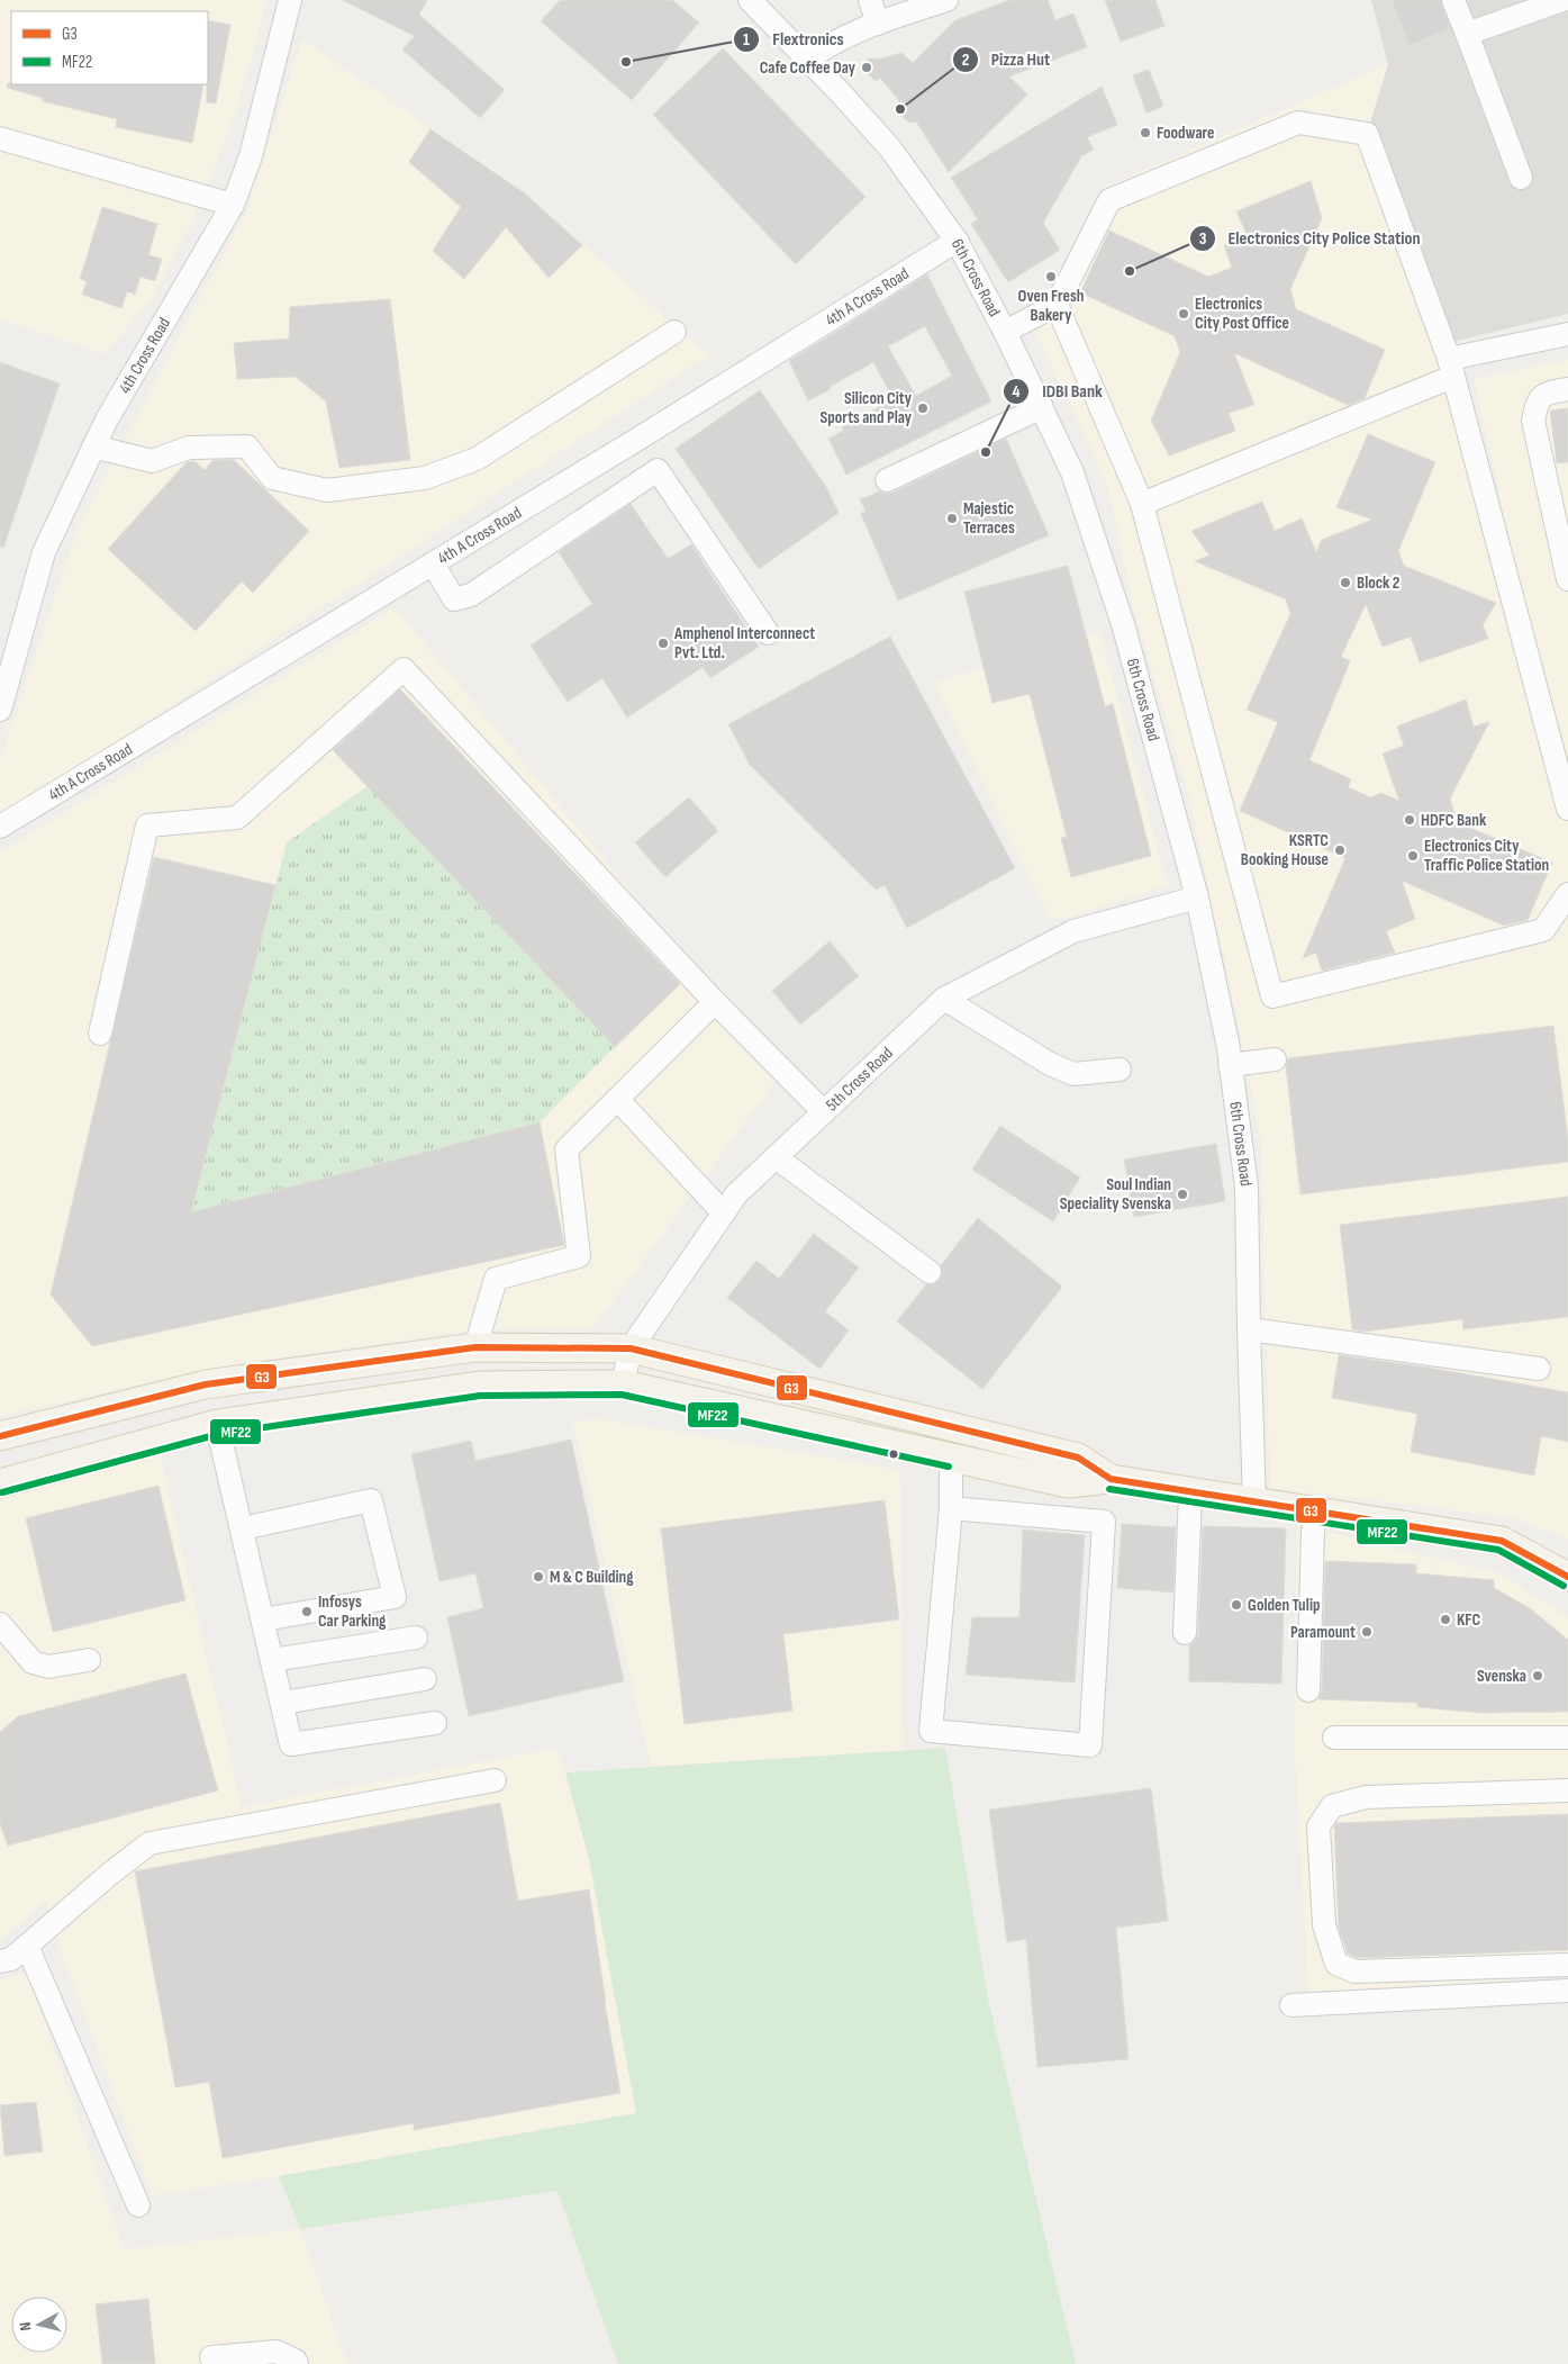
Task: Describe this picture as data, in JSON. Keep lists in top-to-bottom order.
{
  "streets": {
    "street": [
      "6th Cross Road",
      "4th A Cross Road",
      "4th Cross Road",
      "5th Cross Road"
    ]
  },
  "crossings": [
    ["6th Cross Road", "4th A Cross Road"],
    ["6th Cross Road", "5th Cross Road"]
  ],
  "places": [
    "Flextronics",
    "Cafe Coffee Day",
    "Pizza Hut",
    "Foodware",
    "Electronics City Police Station",
    "Oven Fresh Bakery",
    "Electronics City Post Office",
    "Silicon City Sports and Play",
    "IDBI Bank",
    "Majestic Terraces",
    "Block 2",
    "Amphenol Interconnect Pvt. Ltd.",
    "HDFC Bank",
    "KSRTC Booking House",
    "Electronics City Traffic Police Station",
    "Soul Indian Speciality Svenska",
    "M & C Building",
    "Golden Tulip",
    "Infosys Car Parking",
    "KFC",
    "Paramount",
    "Svenska"
  ],
  "lines": ["transit line G3", "transit line MF22"],
  "legend": ["G3", "MF22"],
  "north": "left"
}
